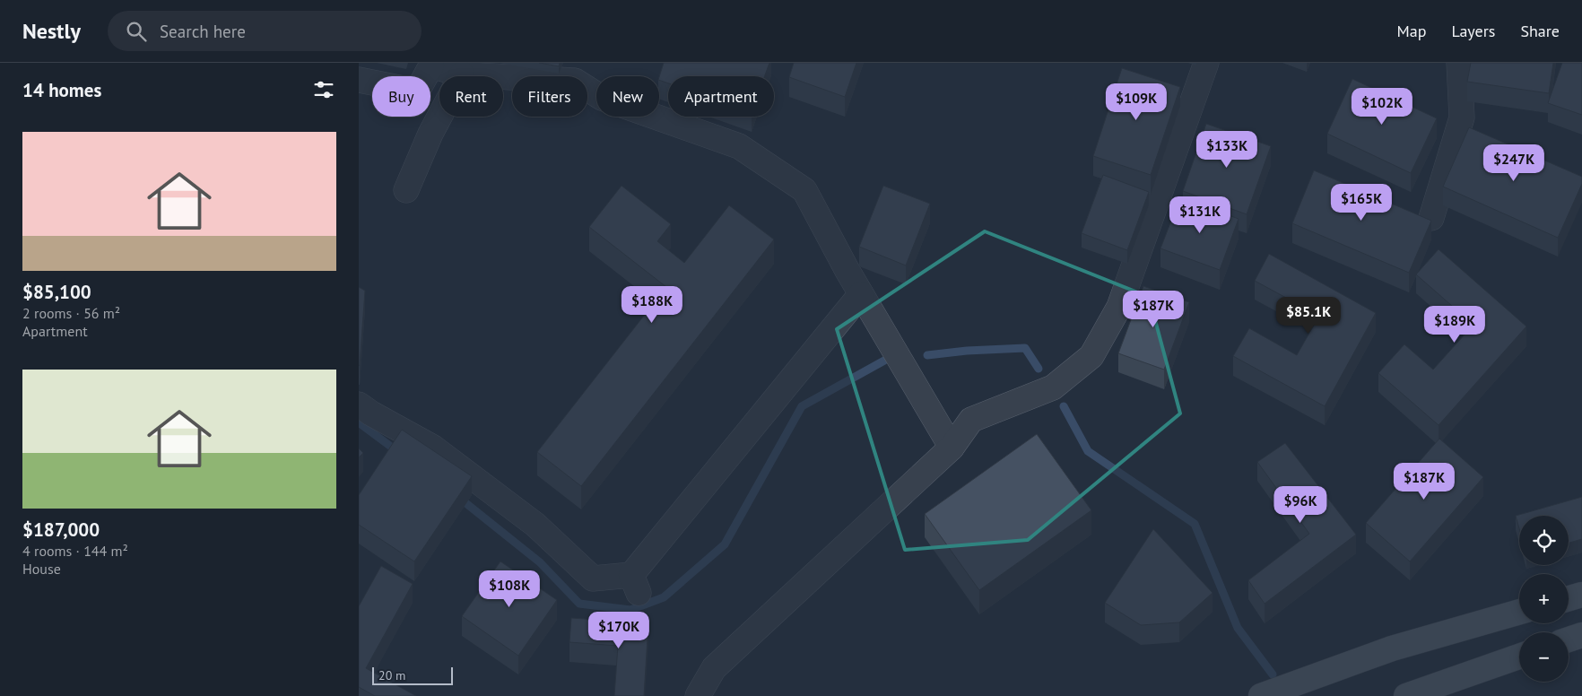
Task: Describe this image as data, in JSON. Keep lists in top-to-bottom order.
{
  "scale_bar": "20 m",
  "page": {
    "header": "Nestly",
    "search": "Search here",
    "nav": ["Map", "Layers", "Share"],
    "heading": "14 homes",
    "chip": [
      "Buy",
      "Rent",
      "Filters",
      "New",
      "Apartment"
    ],
    "price": [
      "$109K",
      "$102K",
      "$133K",
      "$247K",
      "$165K",
      "$131K",
      "$188K",
      "$187K",
      "$85.1K",
      "$189K",
      "$187K",
      "$96K",
      "$108K",
      "$170K"
    ],
    "list": [
      {
        "name": "$85,100",
        "note": "2 rooms · 56 m² · Apartment"
      },
      {
        "name": "$187,000",
        "note": "4 rooms · 144 m² · House"
      }
    ],
    "map_buttons": ["+", "−"],
    "scale": "20 m"
  }
}
